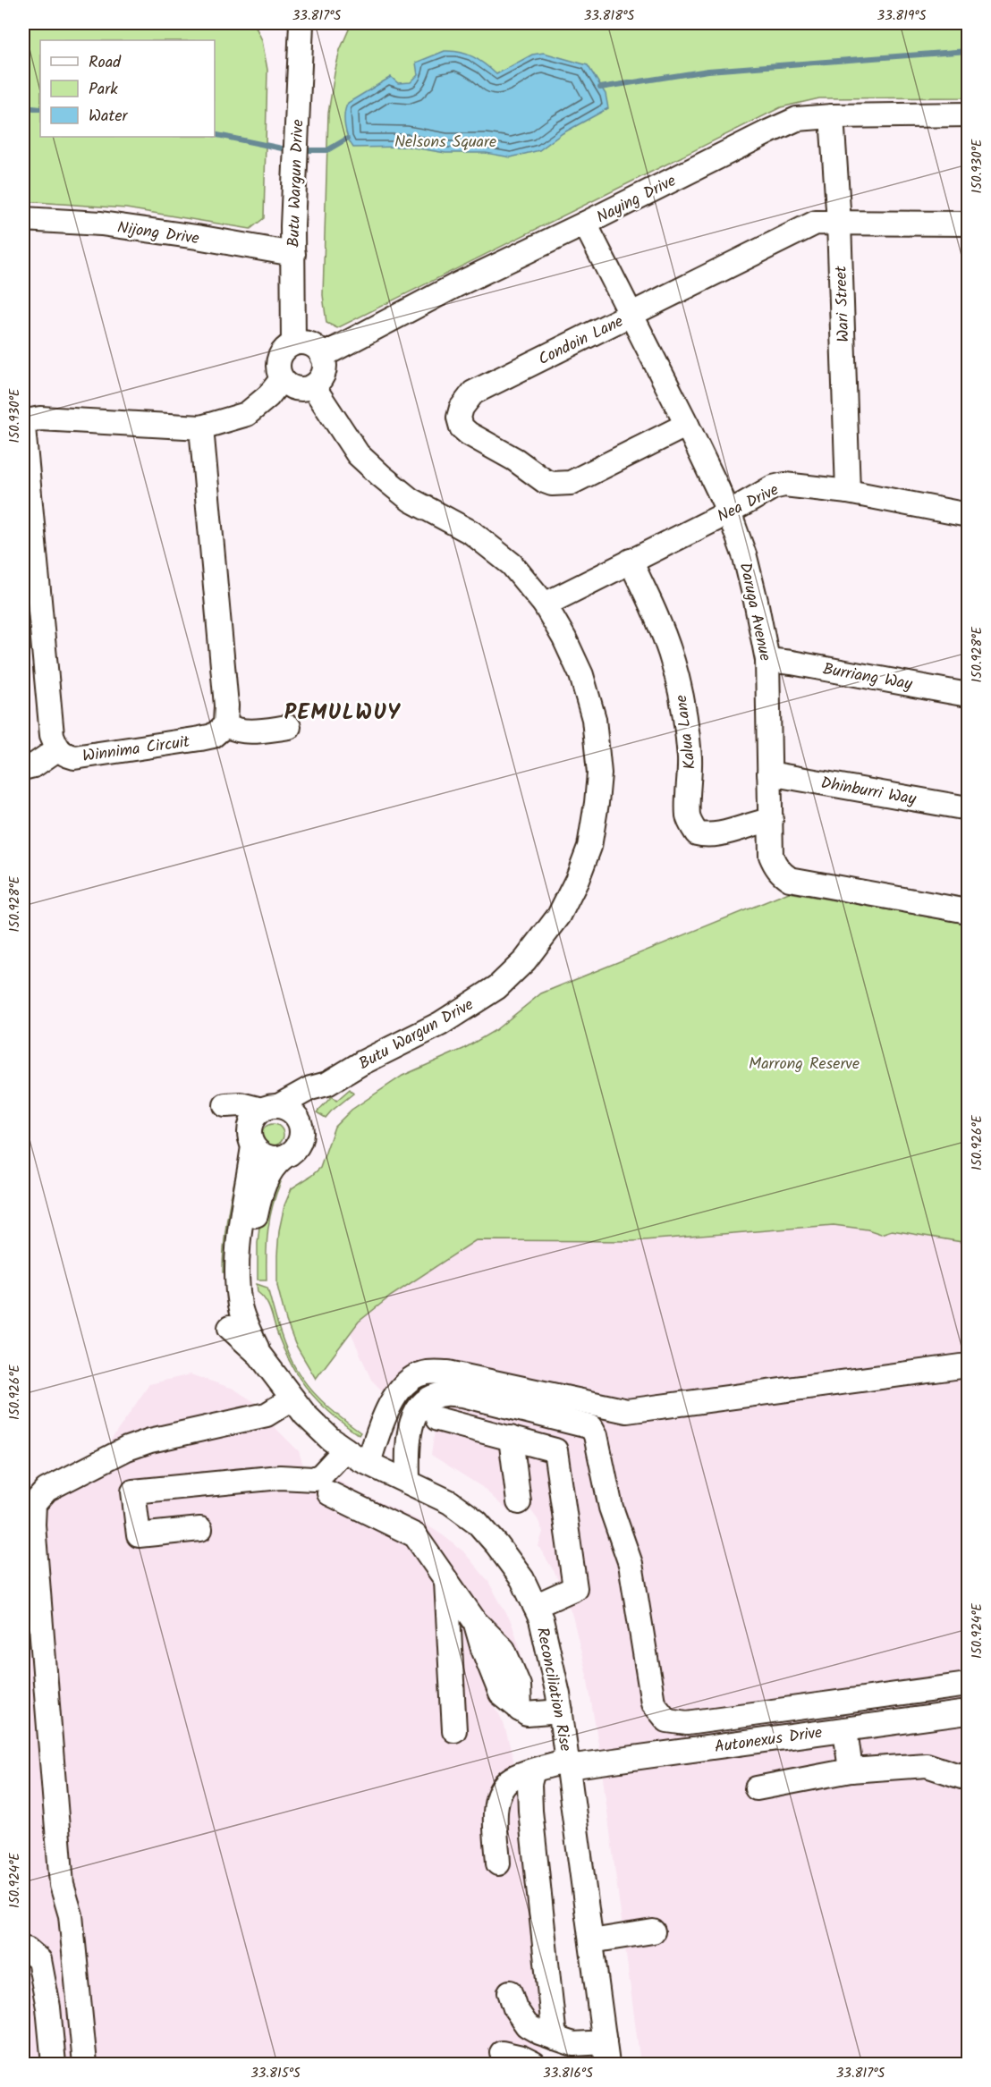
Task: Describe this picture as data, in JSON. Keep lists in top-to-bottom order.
{
  "streets": {
    "street": [
      "Butu Wargun Drive",
      "Naying Drive",
      "Nijong Drive",
      "Wari Street",
      "Condoin Lane",
      "Nea Drive",
      "Daruga Avenue",
      "Burriang Way",
      "Kalua Lane",
      "Winnima Circuit",
      "Dhinburri Way",
      "Reconciliation Rise",
      "Autonexus Drive"
    ]
  },
  "crossings": [
    ["Butu Wargun Drive", "Naying Drive"],
    ["Butu Wargun Drive", "Nijong Drive"],
    ["Butu Wargun Drive", "Nea Drive"],
    ["Butu Wargun Drive", "Winnima Circuit"],
    ["Butu Wargun Drive", "Reconciliation Rise"],
    ["Naying Drive", "Wari Street"],
    ["Naying Drive", "Daruga Avenue"],
    ["Naying Drive", "Winnima Circuit"],
    ["Wari Street", "Condoin Lane"],
    ["Wari Street", "Nea Drive"],
    ["Condoin Lane", "Daruga Avenue"],
    ["Nea Drive", "Daruga Avenue"],
    ["Nea Drive", "Kalua Lane"],
    ["Daruga Avenue", "Burriang Way"],
    ["Daruga Avenue", "Kalua Lane"],
    ["Daruga Avenue", "Dhinburri Way"],
    ["Reconciliation Rise", "Autonexus Drive"]
  ],
  "districts": ["PEMULWUY"],
  "parks": ["Nelsons Square", "Marrong Reserve"],
  "legend": ["Road", "Park", "Water"],
  "coordinates": [
    "33.817°S",
    "33.818°S",
    "33.819°S",
    "150.930°E",
    "150.928°E",
    "150.926°E",
    "150.924°E",
    "33.815°S",
    "33.816°S"
  ]
}
